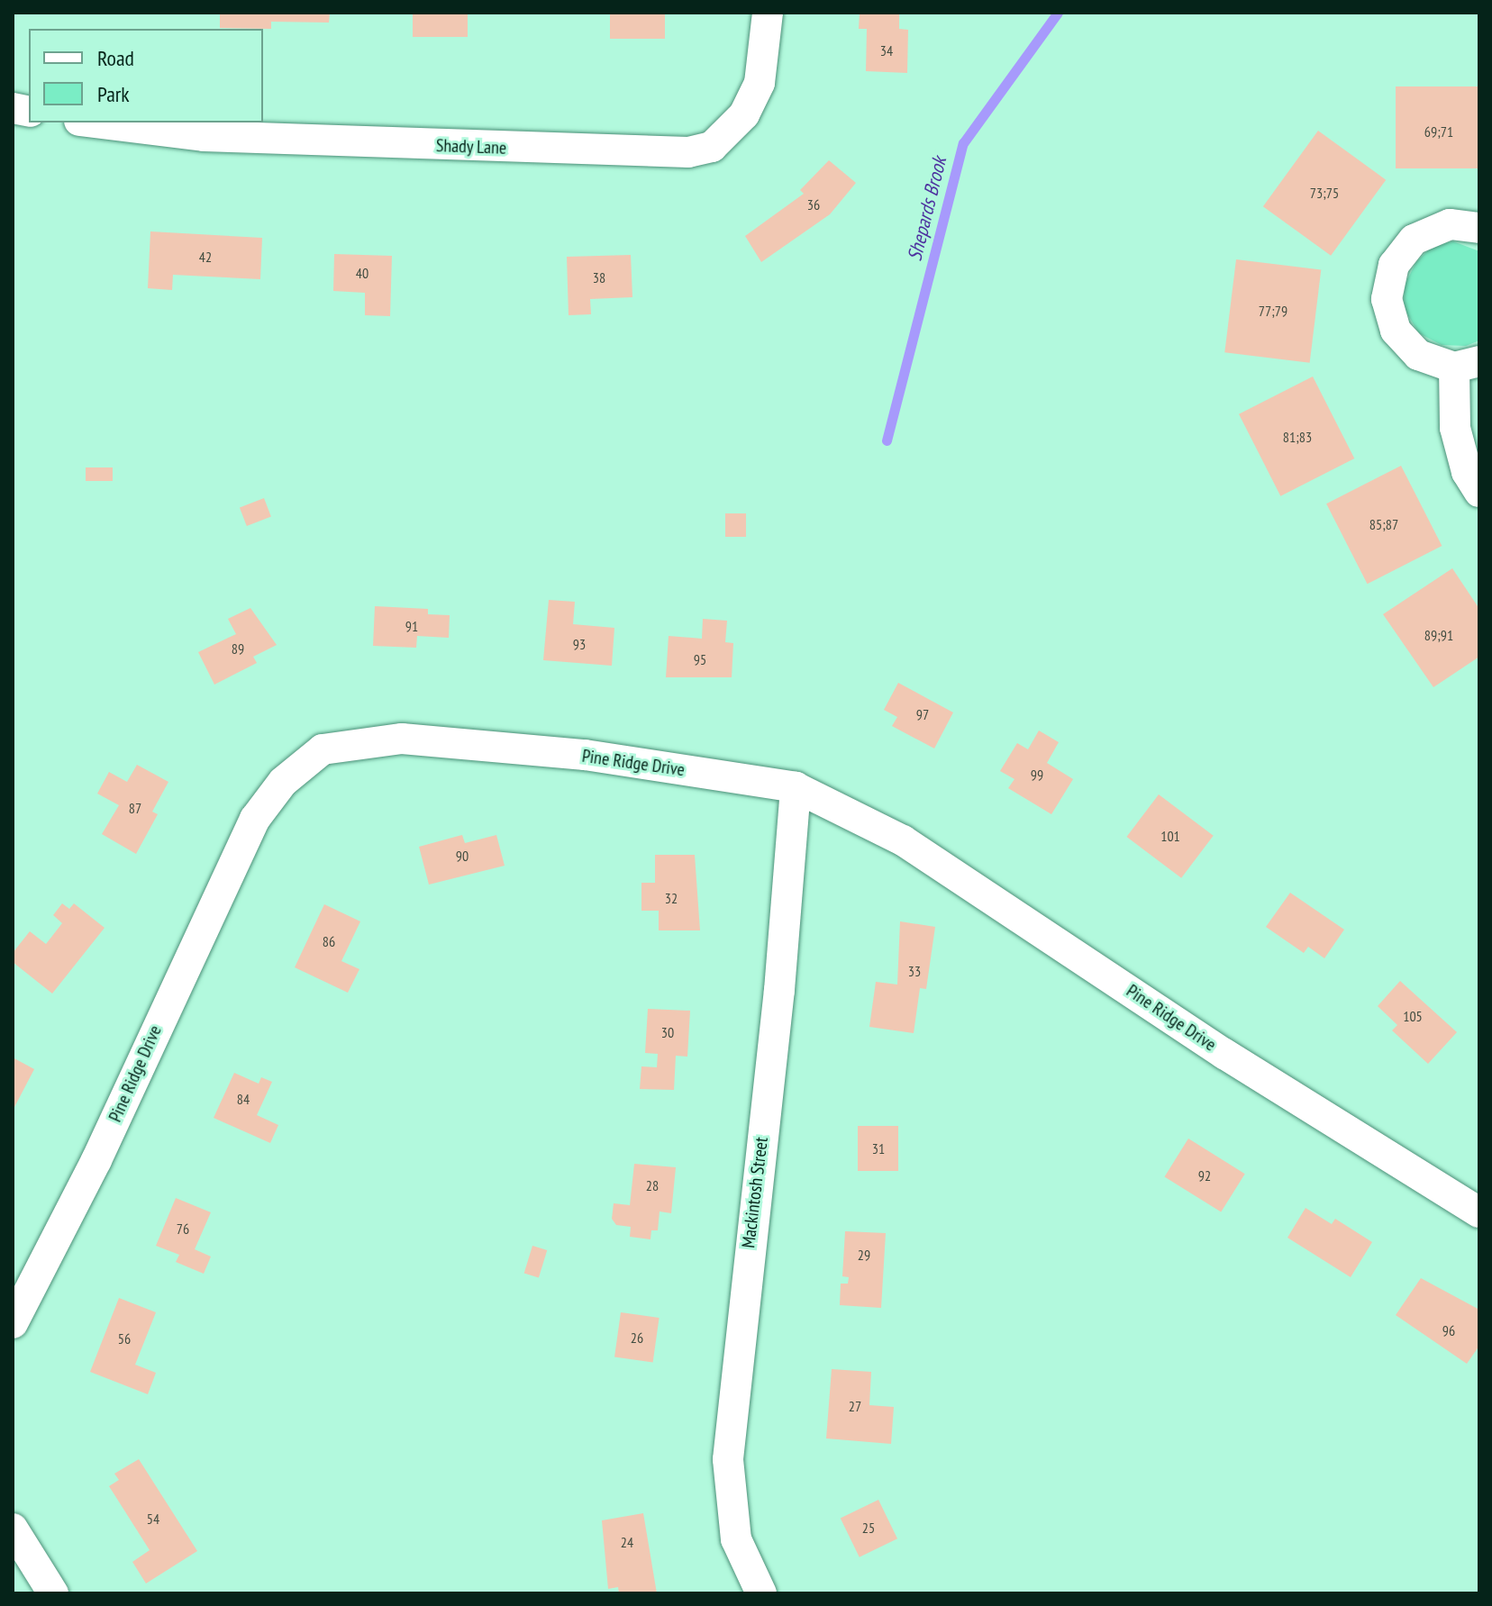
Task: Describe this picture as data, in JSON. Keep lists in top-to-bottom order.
{
  "streets": {
    "street": ["Shady Lane", "Pine Ridge Drive", "Mackintosh Street"]
  },
  "crossings": [
    ["Pine Ridge Drive", "Mackintosh Street"]
  ],
  "water": ["Shepards Brook"],
  "house_numbers": [
    "34",
    "69;71",
    "73;75",
    "36",
    "42",
    "40",
    "38",
    "77;79",
    "81;83",
    "85;87",
    "91",
    "89;91",
    "93",
    "89",
    "95",
    "97",
    "99",
    "87",
    "101",
    "90",
    "32",
    "86",
    "33",
    "105",
    "30",
    "84",
    "31",
    "92",
    "28",
    "76",
    "29",
    "96",
    "26",
    "56",
    "27",
    "54",
    "25",
    "24"
  ],
  "legend": ["Road", "Park"]
}
